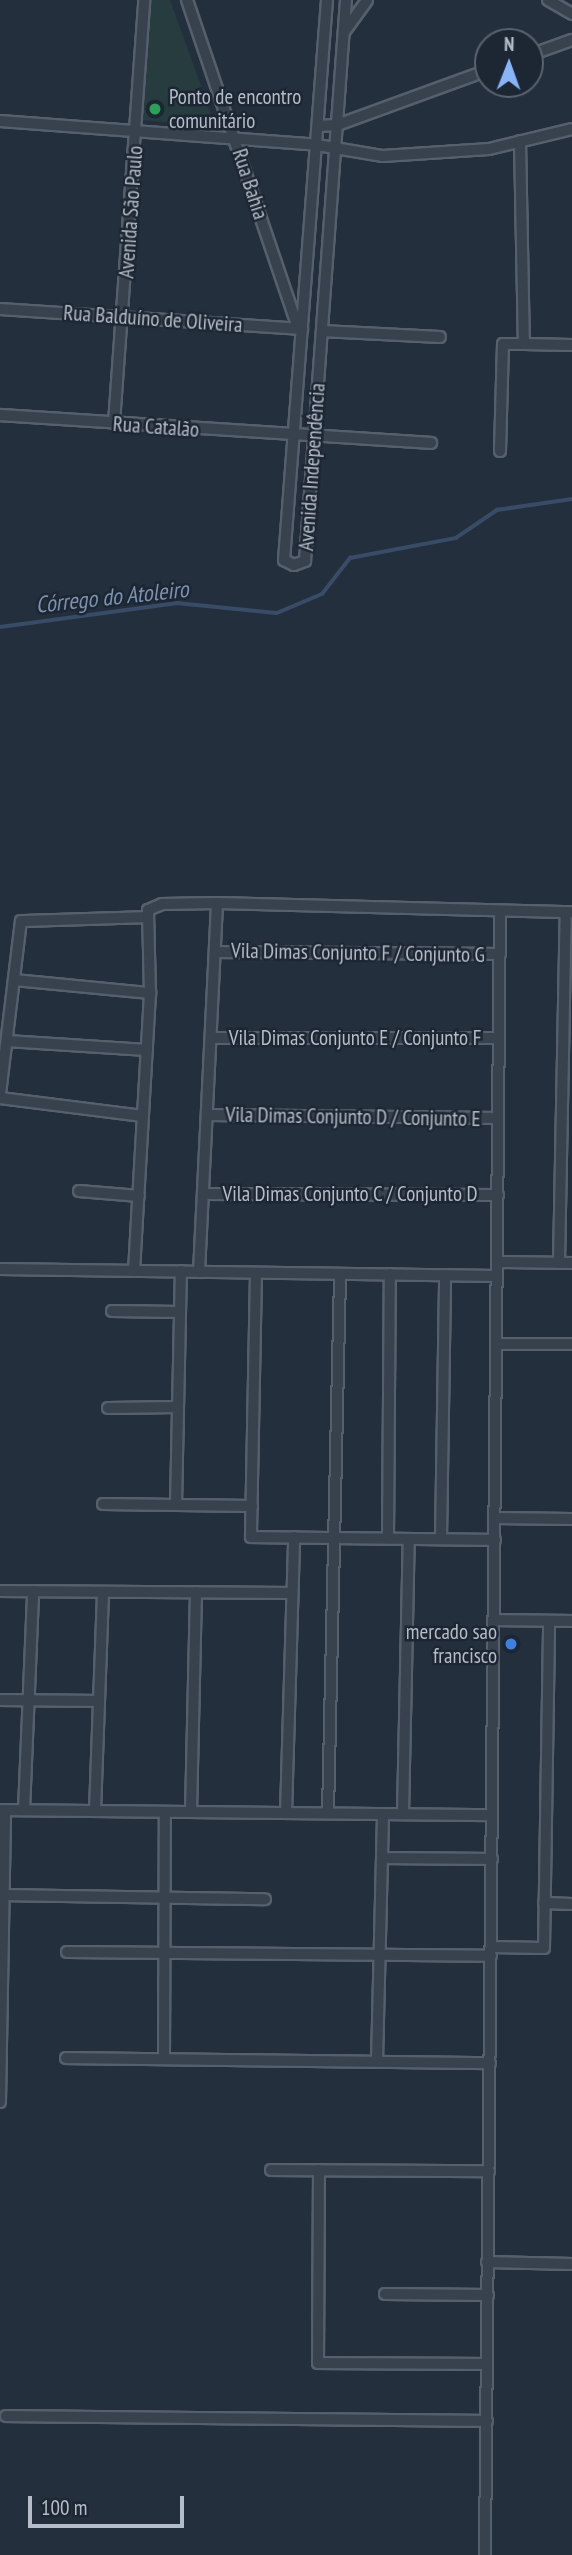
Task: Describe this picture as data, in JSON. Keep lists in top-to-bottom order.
{
  "streets": {
    "street": [
      "Rua Bahia",
      "Avenida São Paulo",
      "Rua Balduíno de Oliveira",
      "Rua Catalão",
      "Avenida Independência",
      "Vila Dimas Conjunto F / Conjunto G",
      "Vila Dimas Conjunto E / Conjunto F",
      "Vila Dimas Conjunto D / Conjunto E",
      "Vila Dimas Conjunto C / Conjunto D"
    ]
  },
  "crossings": [
    ["Rua Bahia", "Rua Balduíno de Oliveira"],
    ["Rua Bahia", "Avenida Independência"],
    ["Avenida São Paulo", "Rua Balduíno de Oliveira"],
    ["Avenida São Paulo", "Rua Catalão"],
    ["Rua Balduíno de Oliveira", "Avenida Independência"],
    ["Rua Catalão", "Avenida Independência"]
  ],
  "water": ["Córrego do Atoleiro"],
  "places": ["Ponto de encontro comunitário", "mercado sao francisco"],
  "scale_bar": "100 m",
  "north": "top"
}
